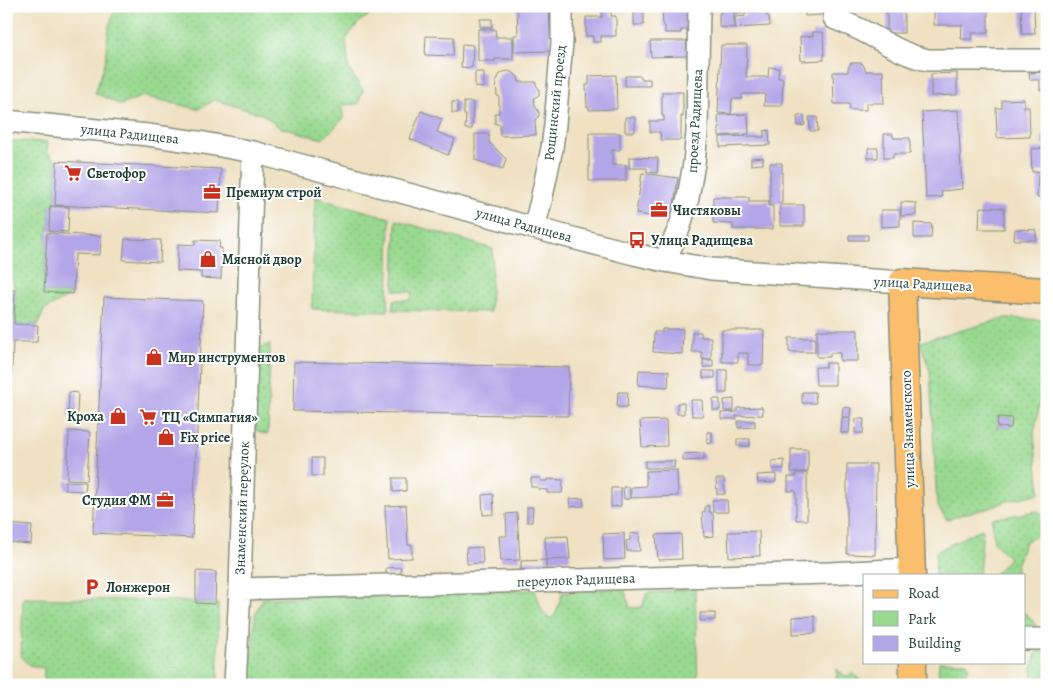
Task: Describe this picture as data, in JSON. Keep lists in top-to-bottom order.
{
  "streets": {
    "main road": ["улица Радищева", "улица Знаменского"],
    "street": [
      "Рощинский проезд",
      "проезд Радищева",
      "Знаменский переулок",
      "переулок Радищева"
    ]
  },
  "crossings": [
    ["Рощинский проезд", "улица Радищева"],
    ["проезд Радищева", "улица Радищева"],
    ["улица Радищева", "улица Знаменского"],
    ["улица Радищева", "Знаменский переулок"],
    ["улица Знаменского", "переулок Радищева"],
    ["Знаменский переулок", "переулок Радищева"]
  ],
  "places": {
    "supermarket": ["Светофор", "ТЦ «Симпатия»"],
    "office": ["Премиум строй", "Чистяковы", "Студия ФМ"],
    "bus stop": ["Улица Радищева"],
    "shop": [
      "Мясной двор",
      "Мир инструментов",
      "Кроха",
      "Fix price"
    ],
    "parking": ["Лонжерон"]
  },
  "legend": ["Road", "Park", "Building"]
}
